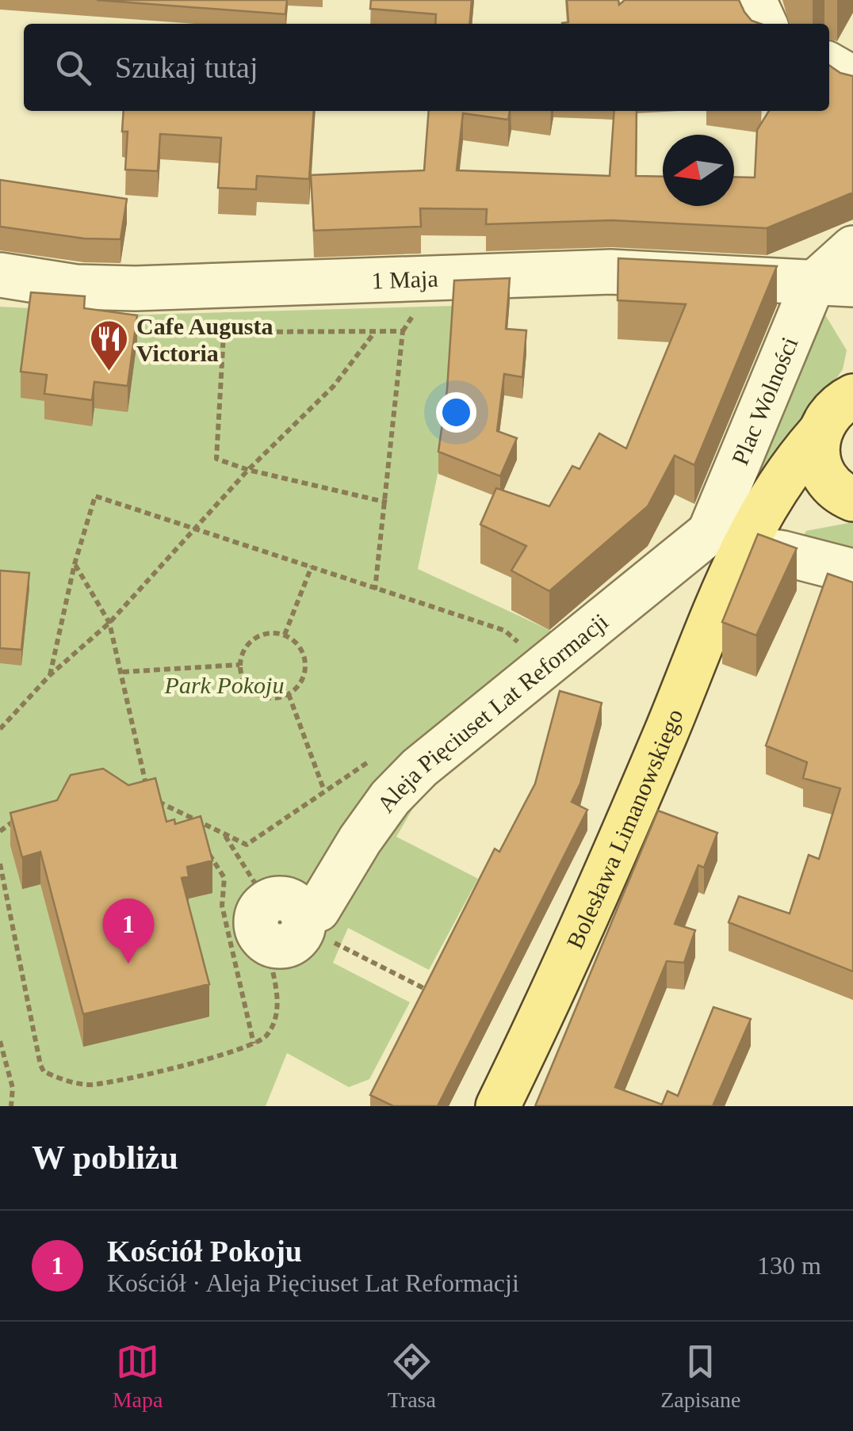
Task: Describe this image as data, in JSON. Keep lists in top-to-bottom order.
{
  "streets": {
    "main road": ["Plac Wolności", "Bolesława Limanowskiego"],
    "street": ["1 Maja", "Aleja Pięciuset Lat Reformacji"]
  },
  "crossings": [
    ["1 Maja", "Plac Wolności"],
    ["Plac Wolności", "Aleja Pięciuset Lat Reformacji"],
    ["Plac Wolności", "Bolesława Limanowskiego"],
    ["Aleja Pięciuset Lat Reformacji", "Bolesława Limanowskiego"]
  ],
  "parks": ["Park Pokoju"],
  "places": {
    "restaurant": ["Cafe Augusta Victoria"]
  },
  "north": "left",
  "page": {
    "search": "Szukaj tutaj",
    "pins": "1",
    "heading": "W pobliżu",
    "list": [
      {
        "mark": "1",
        "name": "Kościół Pokoju",
        "note": "Kościół · Aleja Pięciuset Lat Reformacji",
        "value": "130 m"
      }
    ],
    "nav": ["Mapa", "Trasa", "Zapisane"]
  }
}
